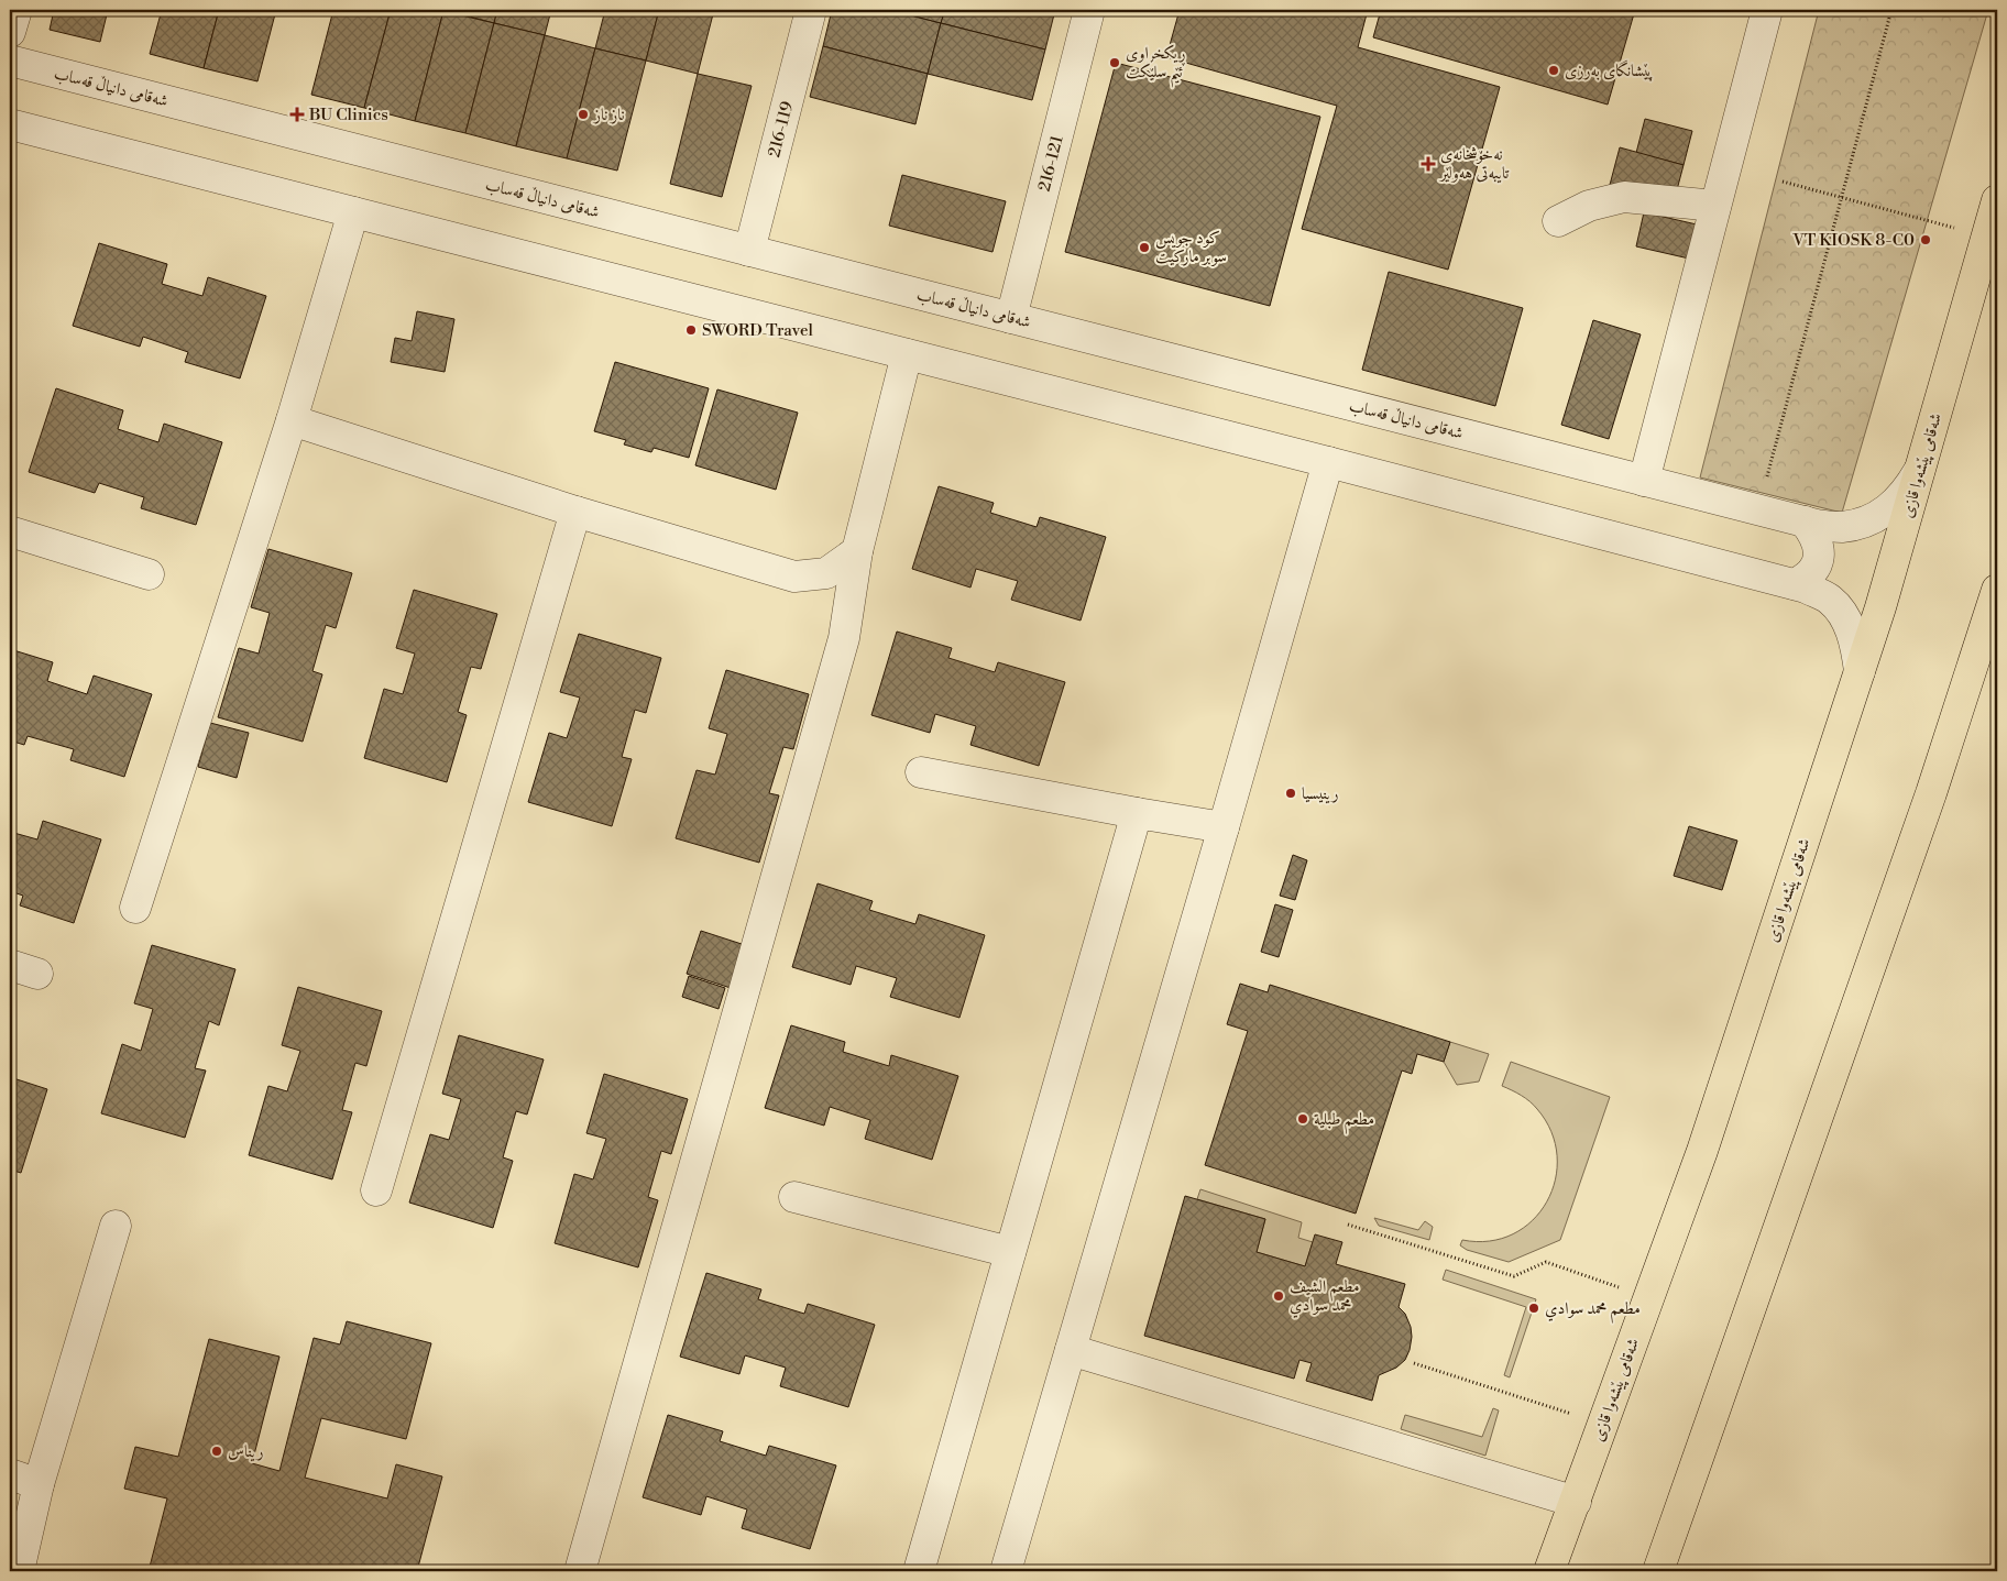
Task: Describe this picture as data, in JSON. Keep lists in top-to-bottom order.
{
  "streets": {
    "highway": ["شەقامی پێشەوا قازی"],
    "street": ["شەقامی دانیاڵ قەساب", "216-119", "216-121"]
  },
  "crossings": [
    ["شەقامی دانیاڵ قەساب", "216-119"],
    ["شەقامی دانیاڵ قەساب", "216-121"],
    ["شەقامی دانیاڵ قەساب", "شەقامی پێشەوا قازی"]
  ],
  "places": {
    "other": [
      "ڕیکخراوی ئێم سلێکت",
      "پێشانگای بەرزی",
      "ناز ناز",
      "VT KIOSK 8-C0",
      "كود جويس سوبر ماركيت",
      "SWORD Travel",
      "رينيسيا",
      "مطعم طبلية",
      "مطعم الشيف محمد سوادي",
      "مطعم محمد سوادي",
      "ريناس"
    ],
    "health": ["BU Clinics", "نەخۆشخانەی تایبەتی هەولێر"]
  }
}
